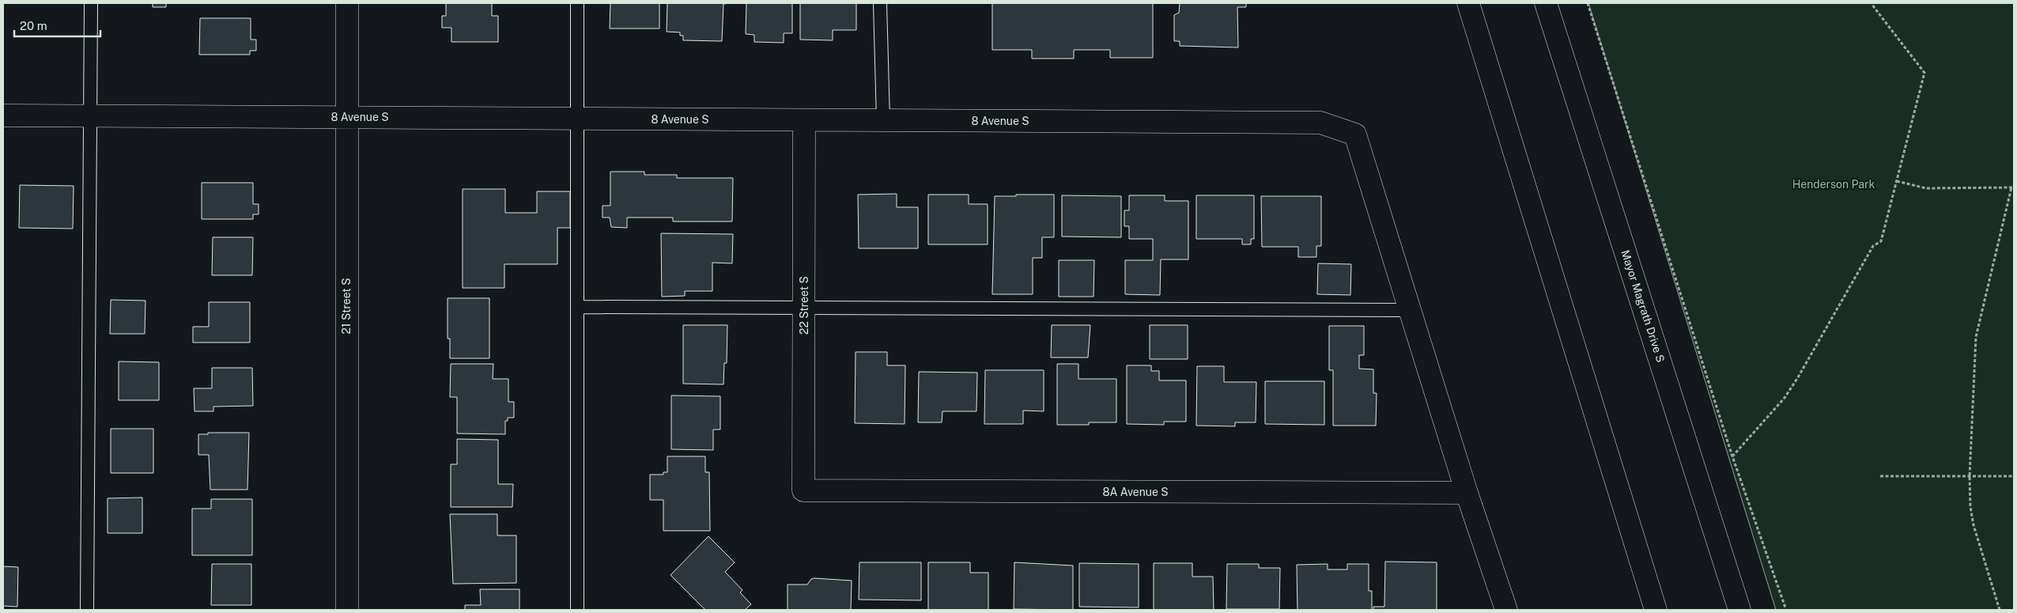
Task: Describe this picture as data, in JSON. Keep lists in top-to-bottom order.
{
  "streets": {
    "street": [
      "8 Avenue S",
      "22 Street S",
      "21 Street S",
      "Mayor Magrath Drive S",
      "8A Avenue S"
    ]
  },
  "crossings": [
    ["8 Avenue S", "22 Street S"],
    ["8 Avenue S", "21 Street S"],
    ["22 Street S", "8A Avenue S"]
  ],
  "parks": ["Henderson Park"],
  "scale_bar": "20 m"
}
